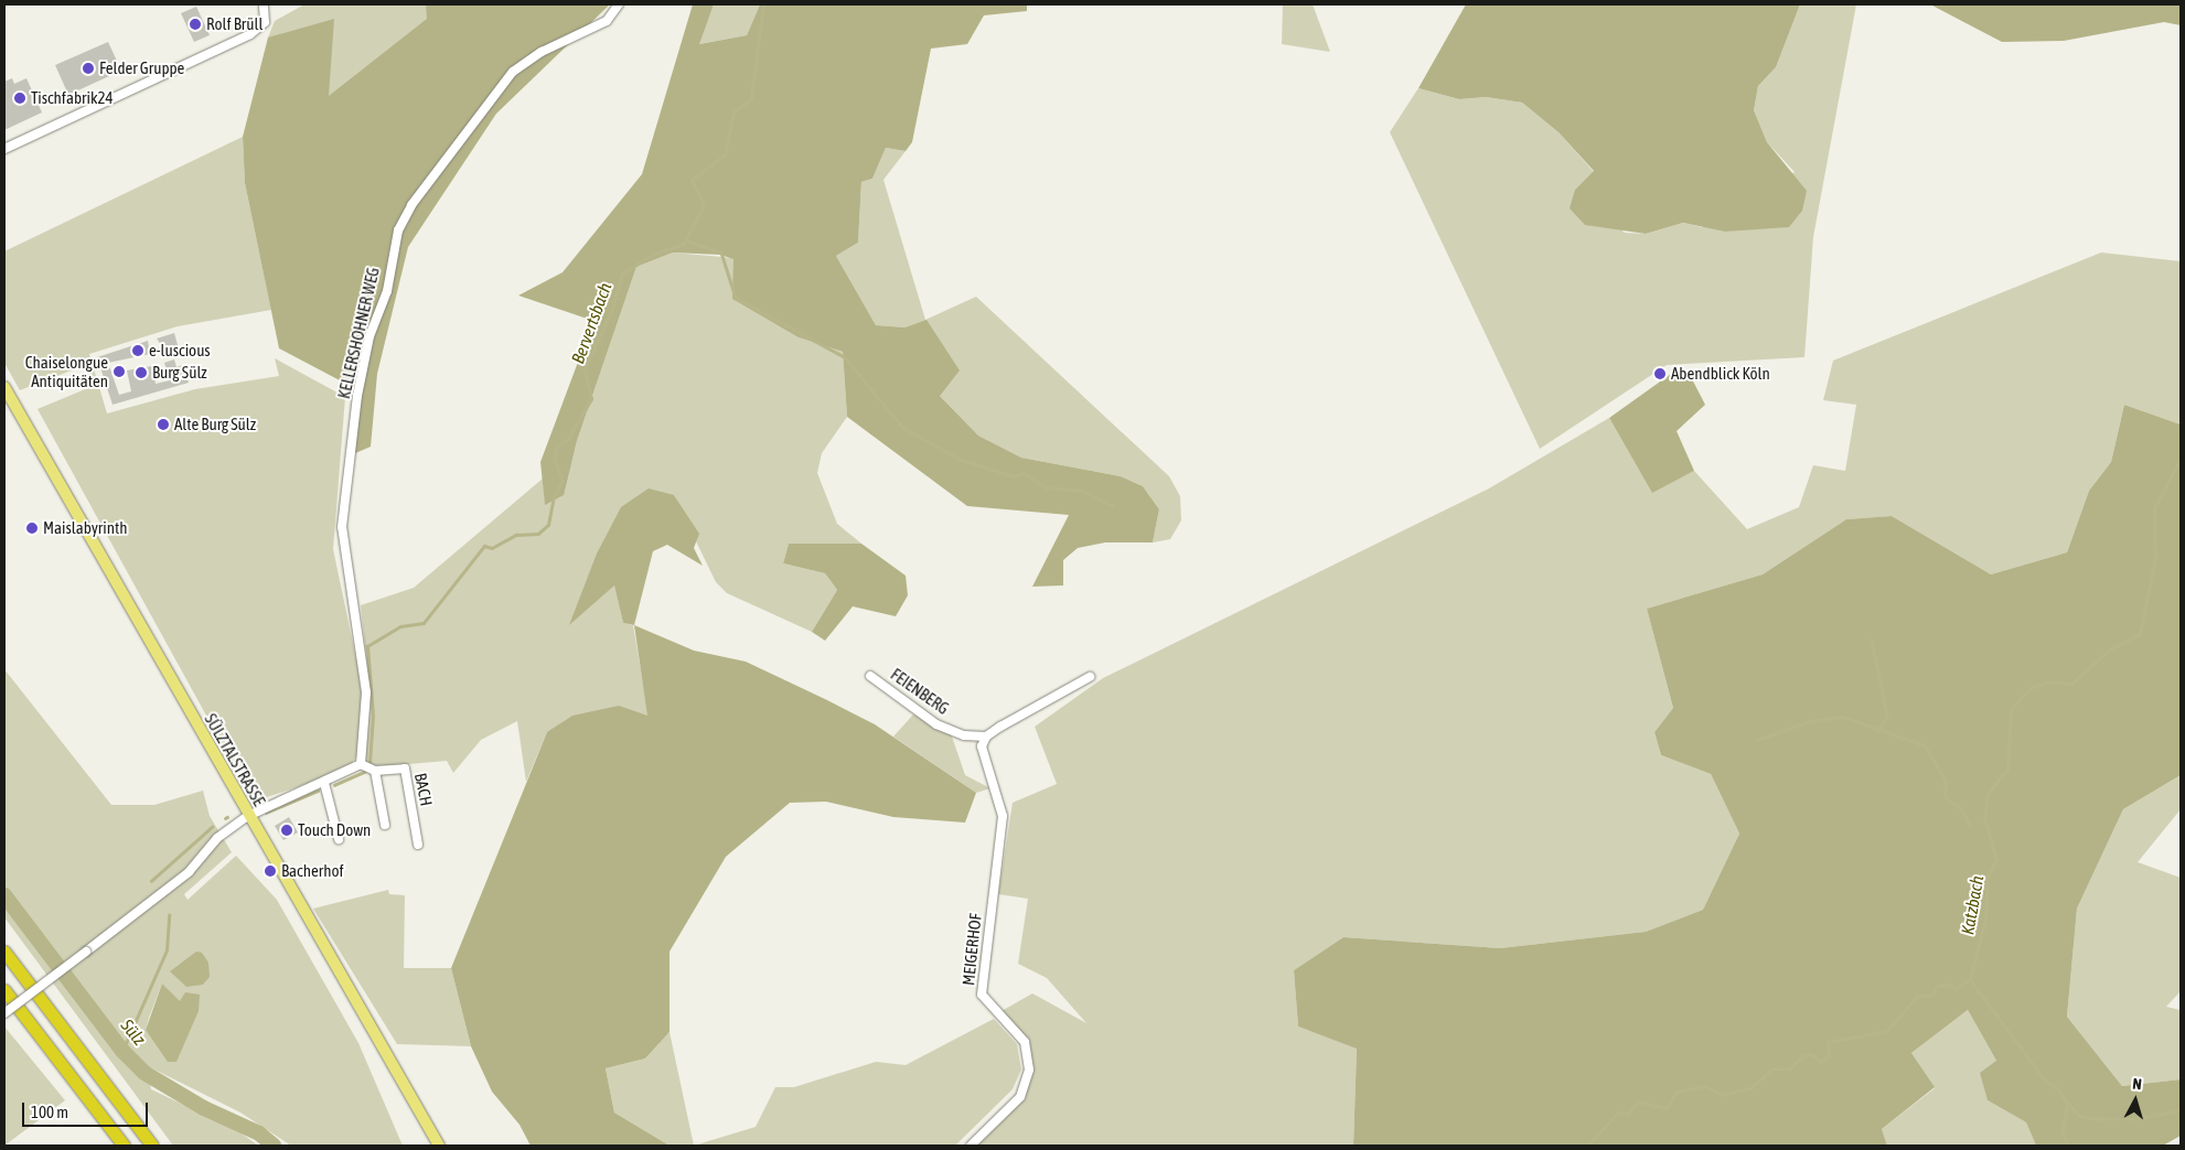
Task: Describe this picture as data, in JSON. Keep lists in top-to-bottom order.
{
  "streets": {
    "main road": ["SÜLZTALSTRASSE"],
    "street": [
      "KELLERSHOHNER WEG",
      "FEIENBERG",
      "BACH",
      "MEIGERHOF"
    ]
  },
  "crossings": [
    ["KELLERSHOHNER WEG", "BACH"],
    ["FEIENBERG", "MEIGERHOF"]
  ],
  "water": ["Bervertsbach", "Katzbach", "Sülz"],
  "places": [
    "Rolf Brüll",
    "Felder Gruppe",
    "Tischfabrik24",
    "e-luscious",
    "Chaiselongue Antiquitäten",
    "Burg Sülz",
    "Abendblick Köln",
    "Alte Burg Sülz",
    "Maislabyrinth",
    "Touch Down",
    "Bacherhof"
  ],
  "scale_bar": "100 m",
  "north": "top"
}
